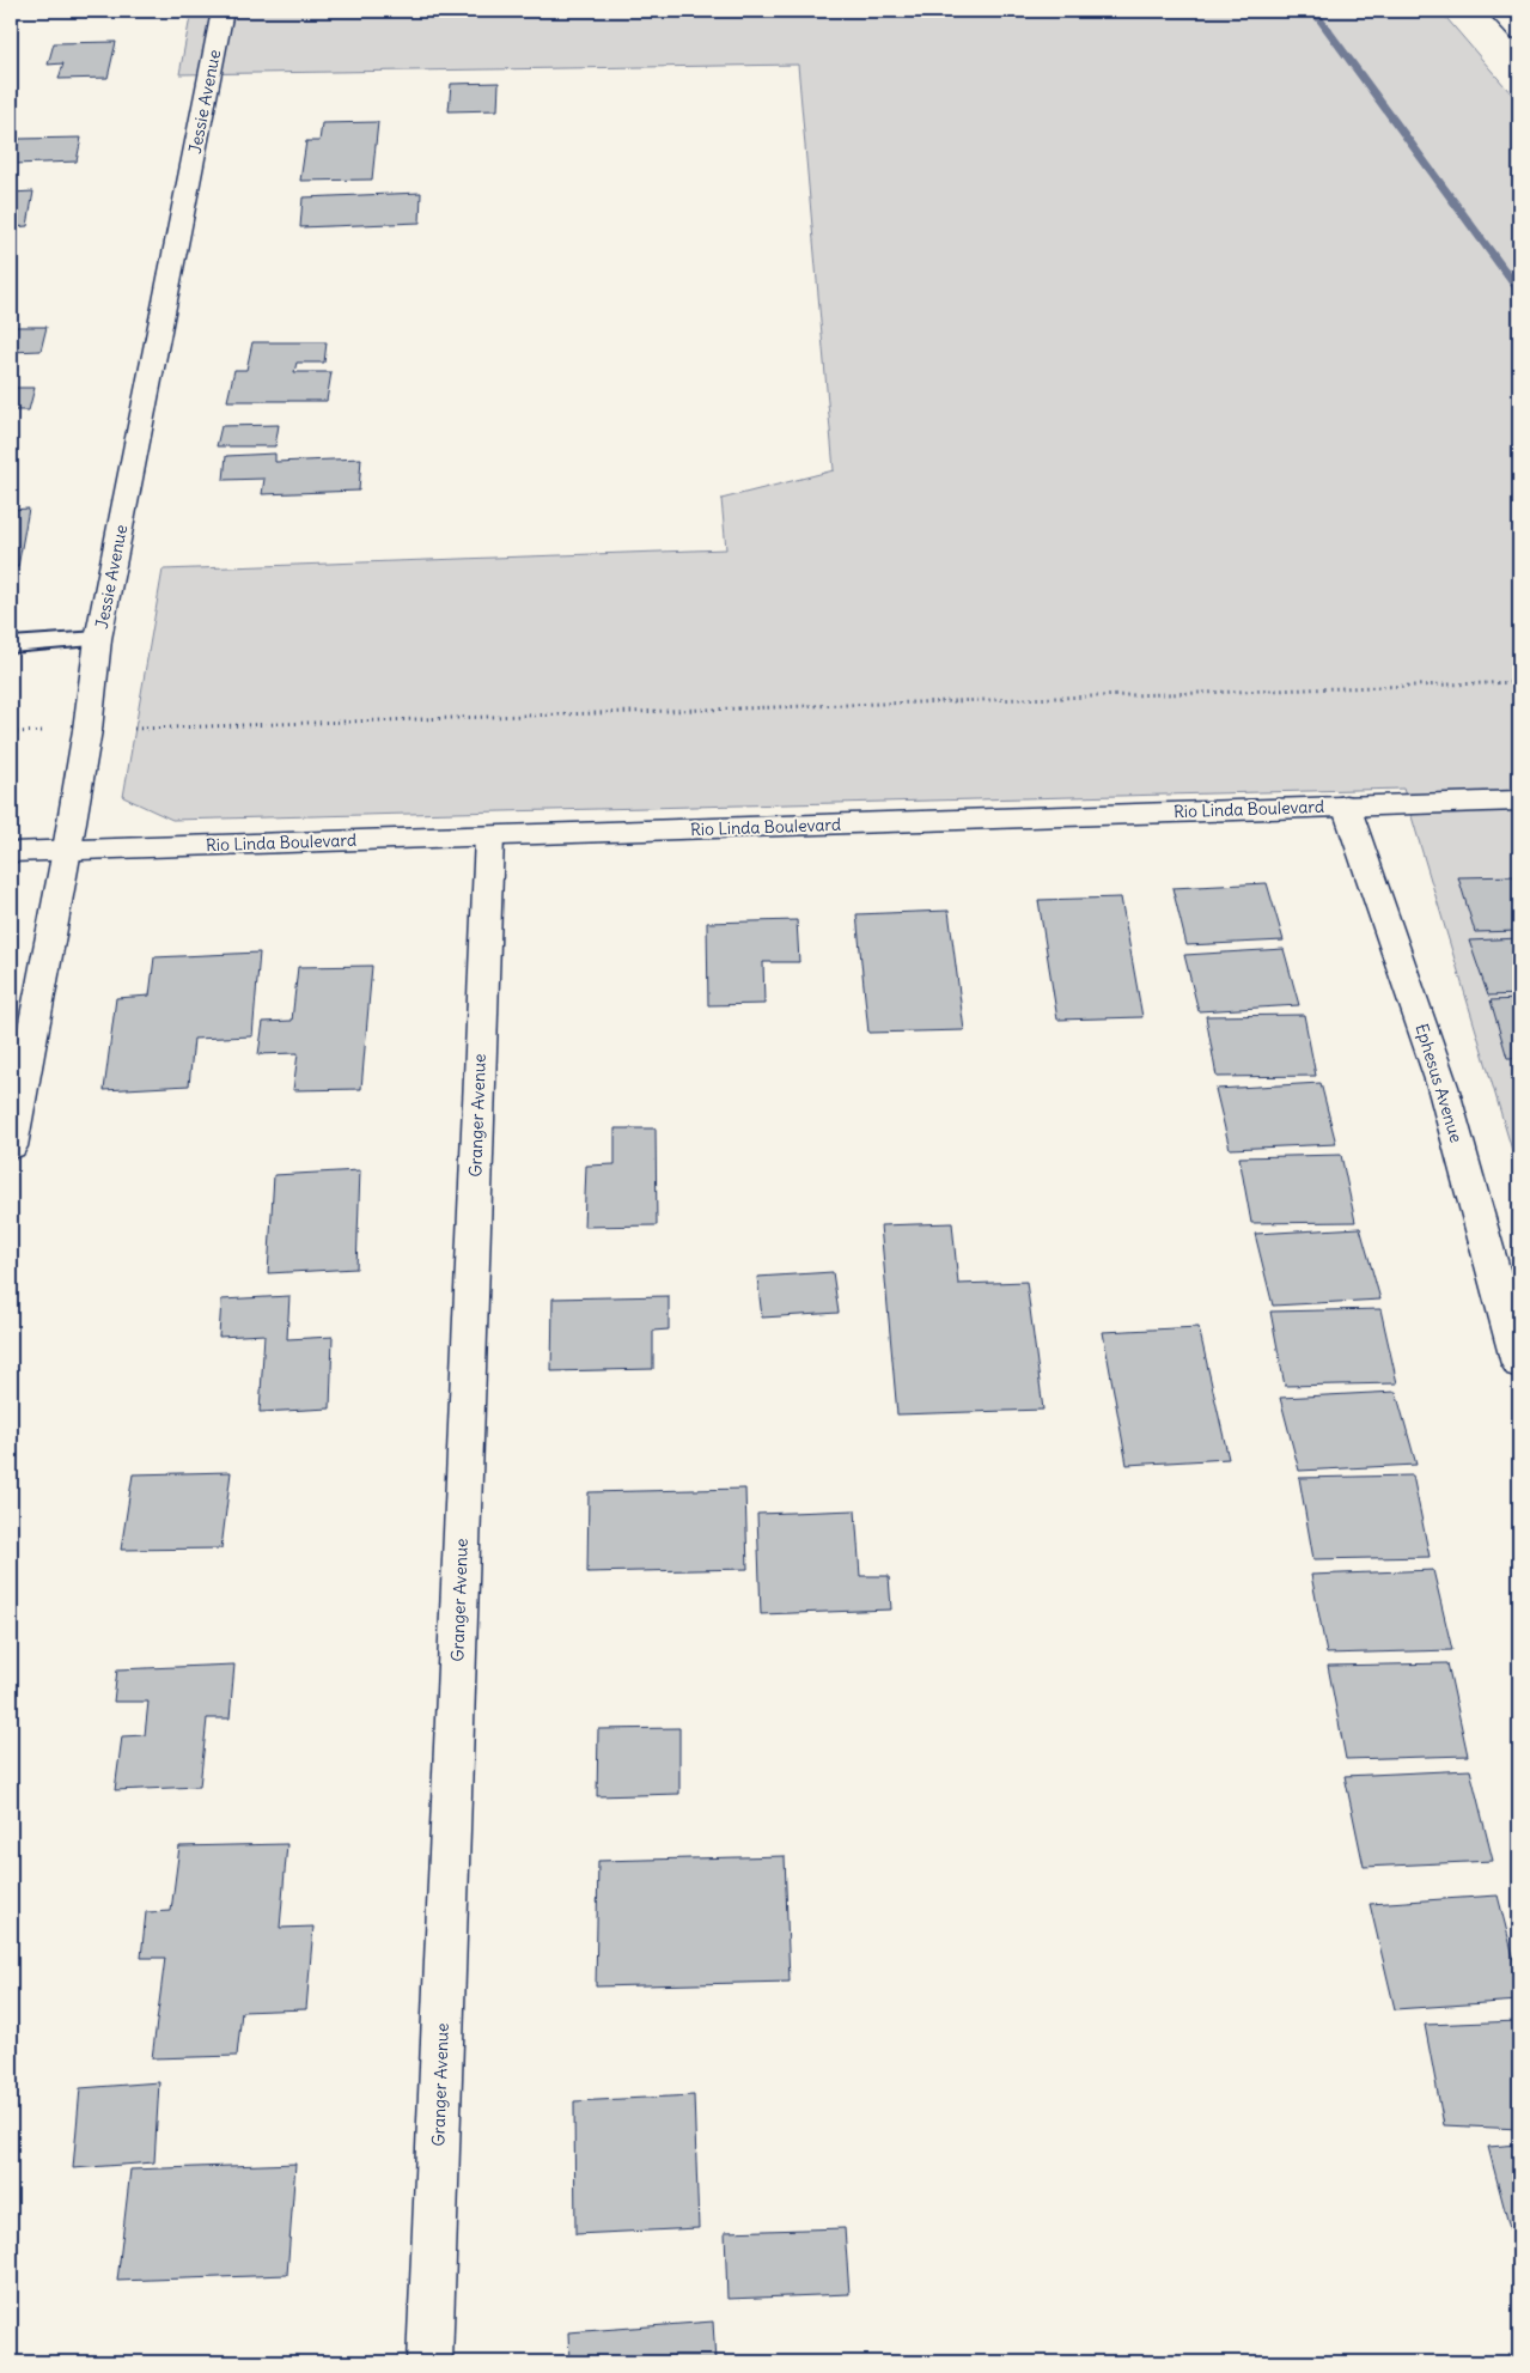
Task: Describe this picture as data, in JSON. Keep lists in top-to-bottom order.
{
  "streets": {
    "main road": [
      "Jessie Avenue",
      "Rio Linda Boulevard",
      "Ephesus Avenue",
      "Granger Avenue"
    ]
  },
  "crossings": [
    ["Jessie Avenue", "Rio Linda Boulevard"],
    ["Rio Linda Boulevard", "Ephesus Avenue"],
    ["Rio Linda Boulevard", "Granger Avenue"]
  ]
}
